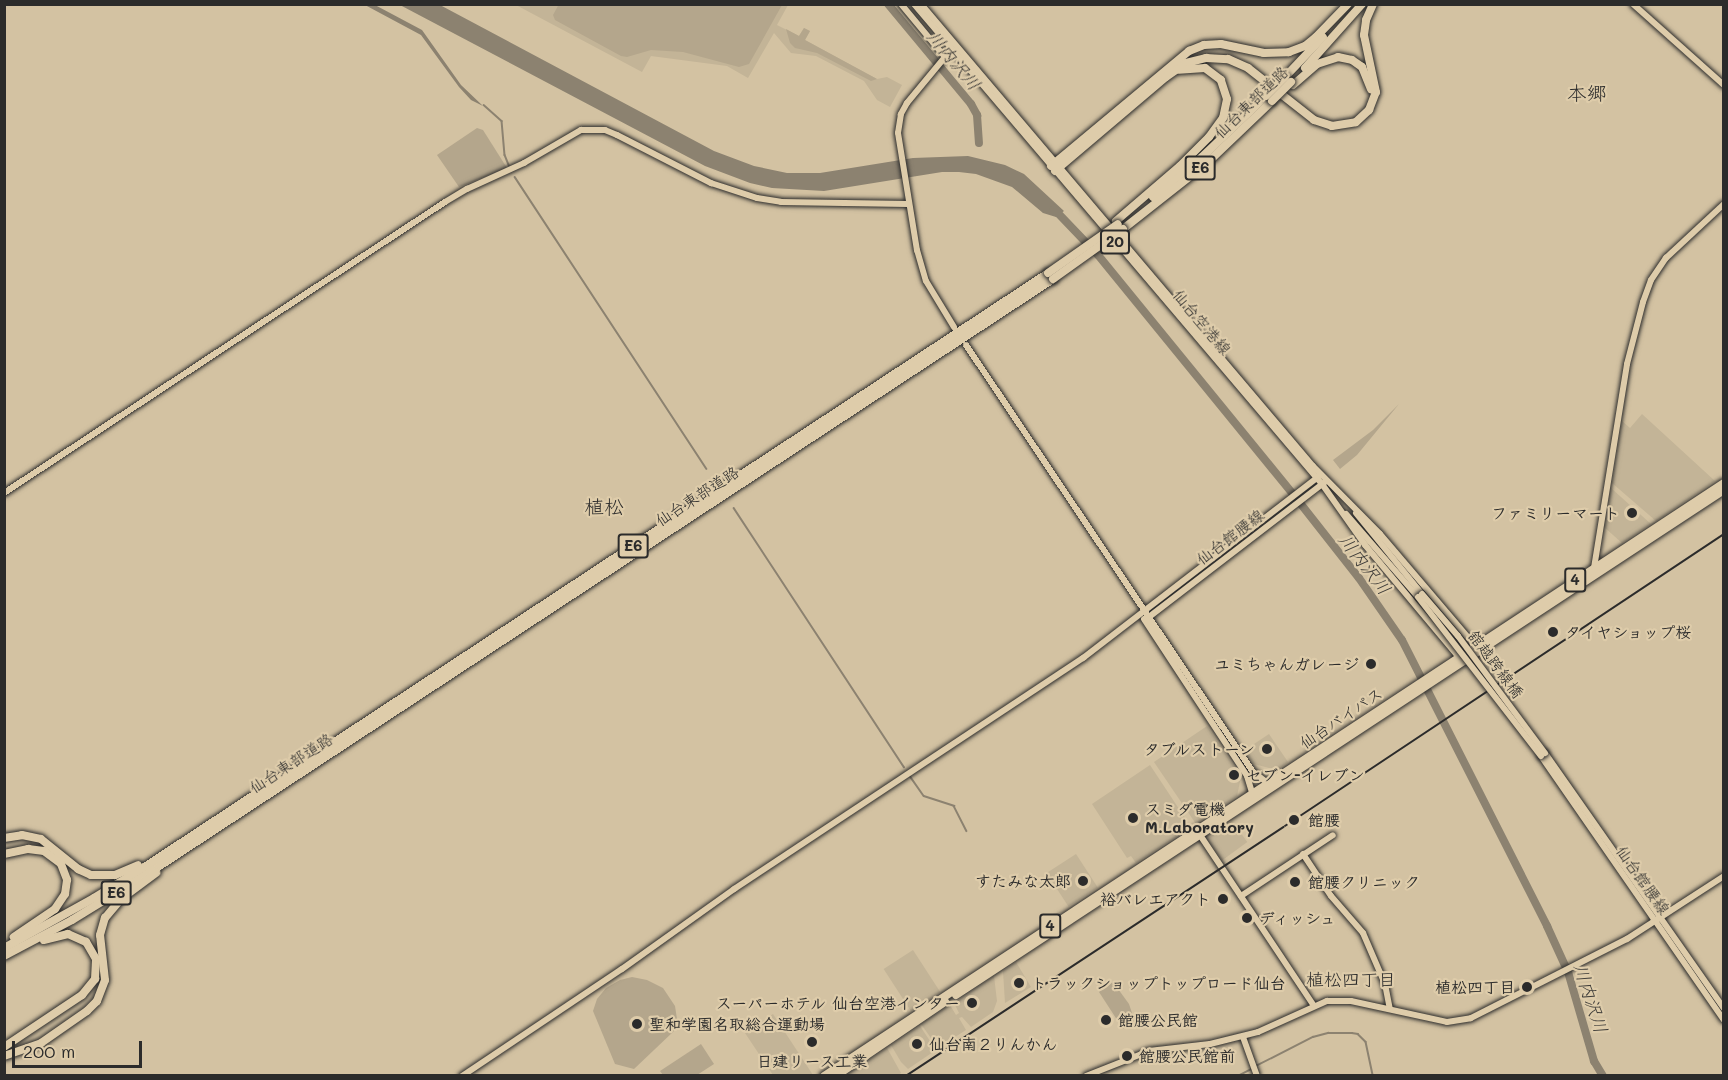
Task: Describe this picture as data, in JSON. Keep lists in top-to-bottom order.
{
  "streets": {
    "highway": [
      "仙台東部道路",
      "E6",
      "4",
      "仙台バイパス"
    ],
    "street": [
      "20",
      "仙台空港線",
      "仙台館腰線",
      "舘越跨線橋"
    ]
  },
  "crossings": [
    ["仙台空港線", "仙台館腰線"],
    ["仙台空港線", "仙台バイパス"],
    ["仙台館腰線", "舘越跨線橋"]
  ],
  "districts": ["本郷", "植松", "植松四丁目"],
  "water": ["川内沢川"],
  "places": [
    "ファミリーマート",
    "タイヤショップ桜",
    "ユミちゃんガレージ",
    "タブルストーン",
    "セブン-イレブン",
    "スミダ電機 M.Laboratory",
    "館腰",
    "すたみな太郎",
    "館腰クリニック",
    "裕バレエアクト",
    "ディッシュ",
    "トラックショップトップロード仙台",
    "植松四丁目",
    "スーパーホテル 仙台空港インター",
    "館腰公民館",
    "聖和学園名取総合運動場",
    "日建リース工業",
    "仙台南２りんかん",
    "館腰公民館前"
  ],
  "scale_bar": "200 m"
}
